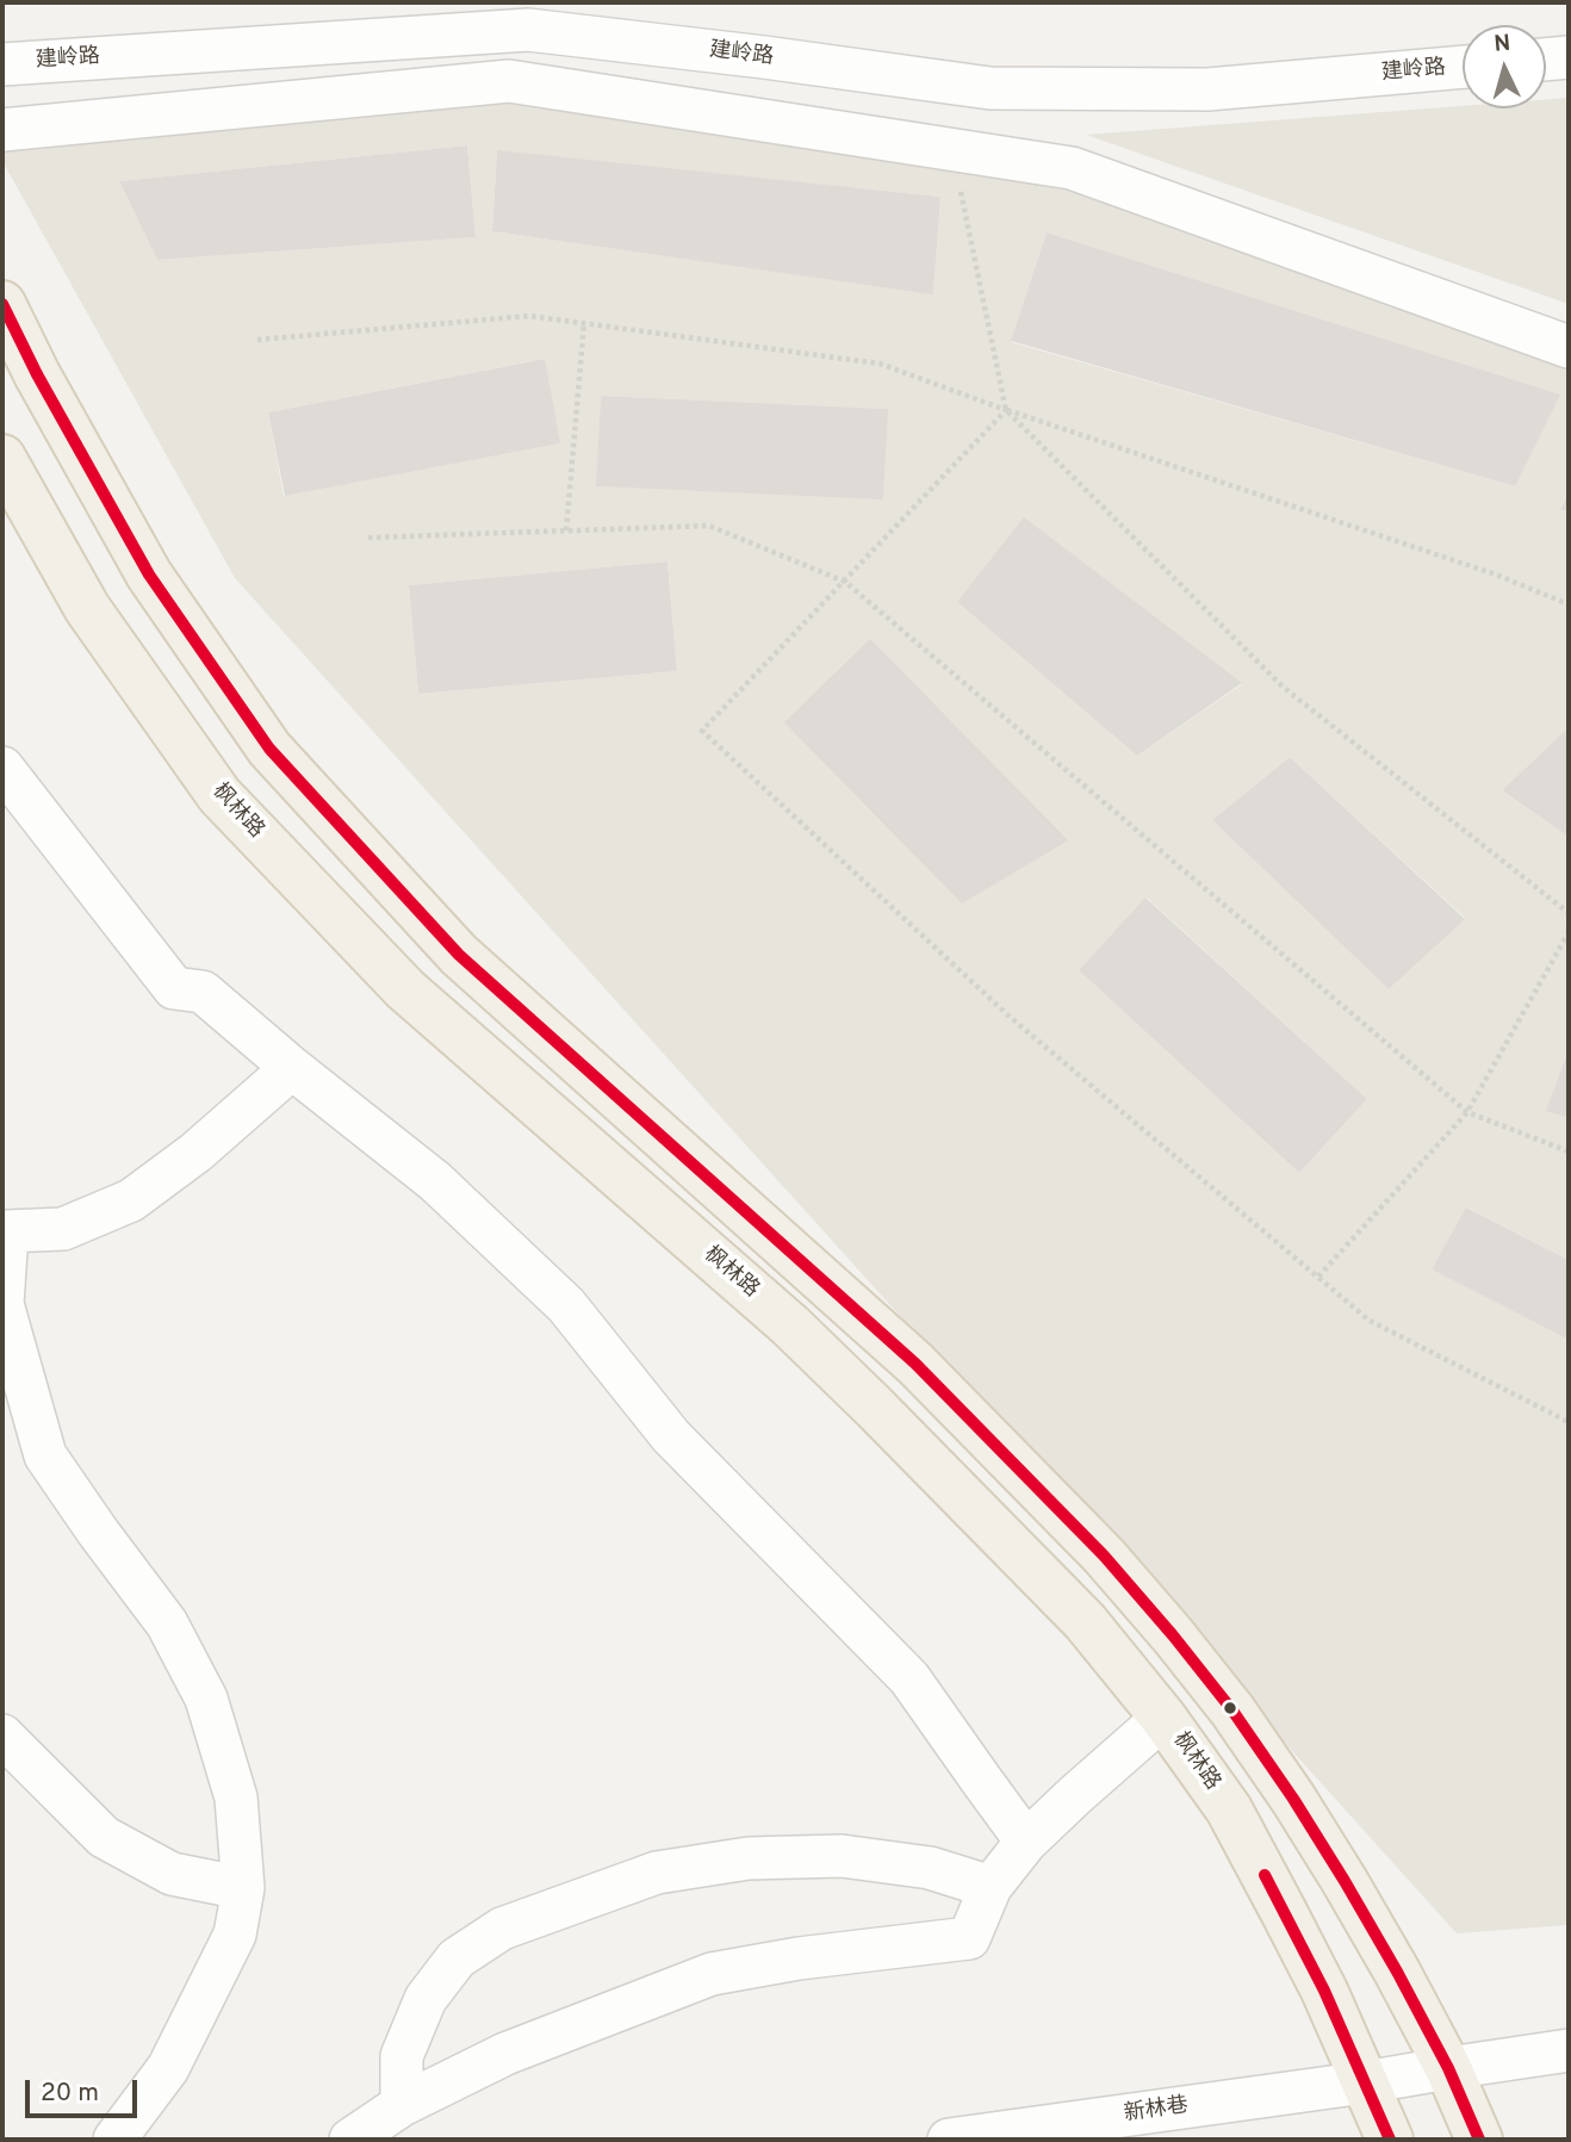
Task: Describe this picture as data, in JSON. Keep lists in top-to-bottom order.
{
  "streets": {
    "main road": ["枫林路"],
    "street": ["建岭路", "新林巷"]
  },
  "crossings": [
    ["枫林路", "新林巷"]
  ],
  "scale_bar": "20 m",
  "north": "top"
}
